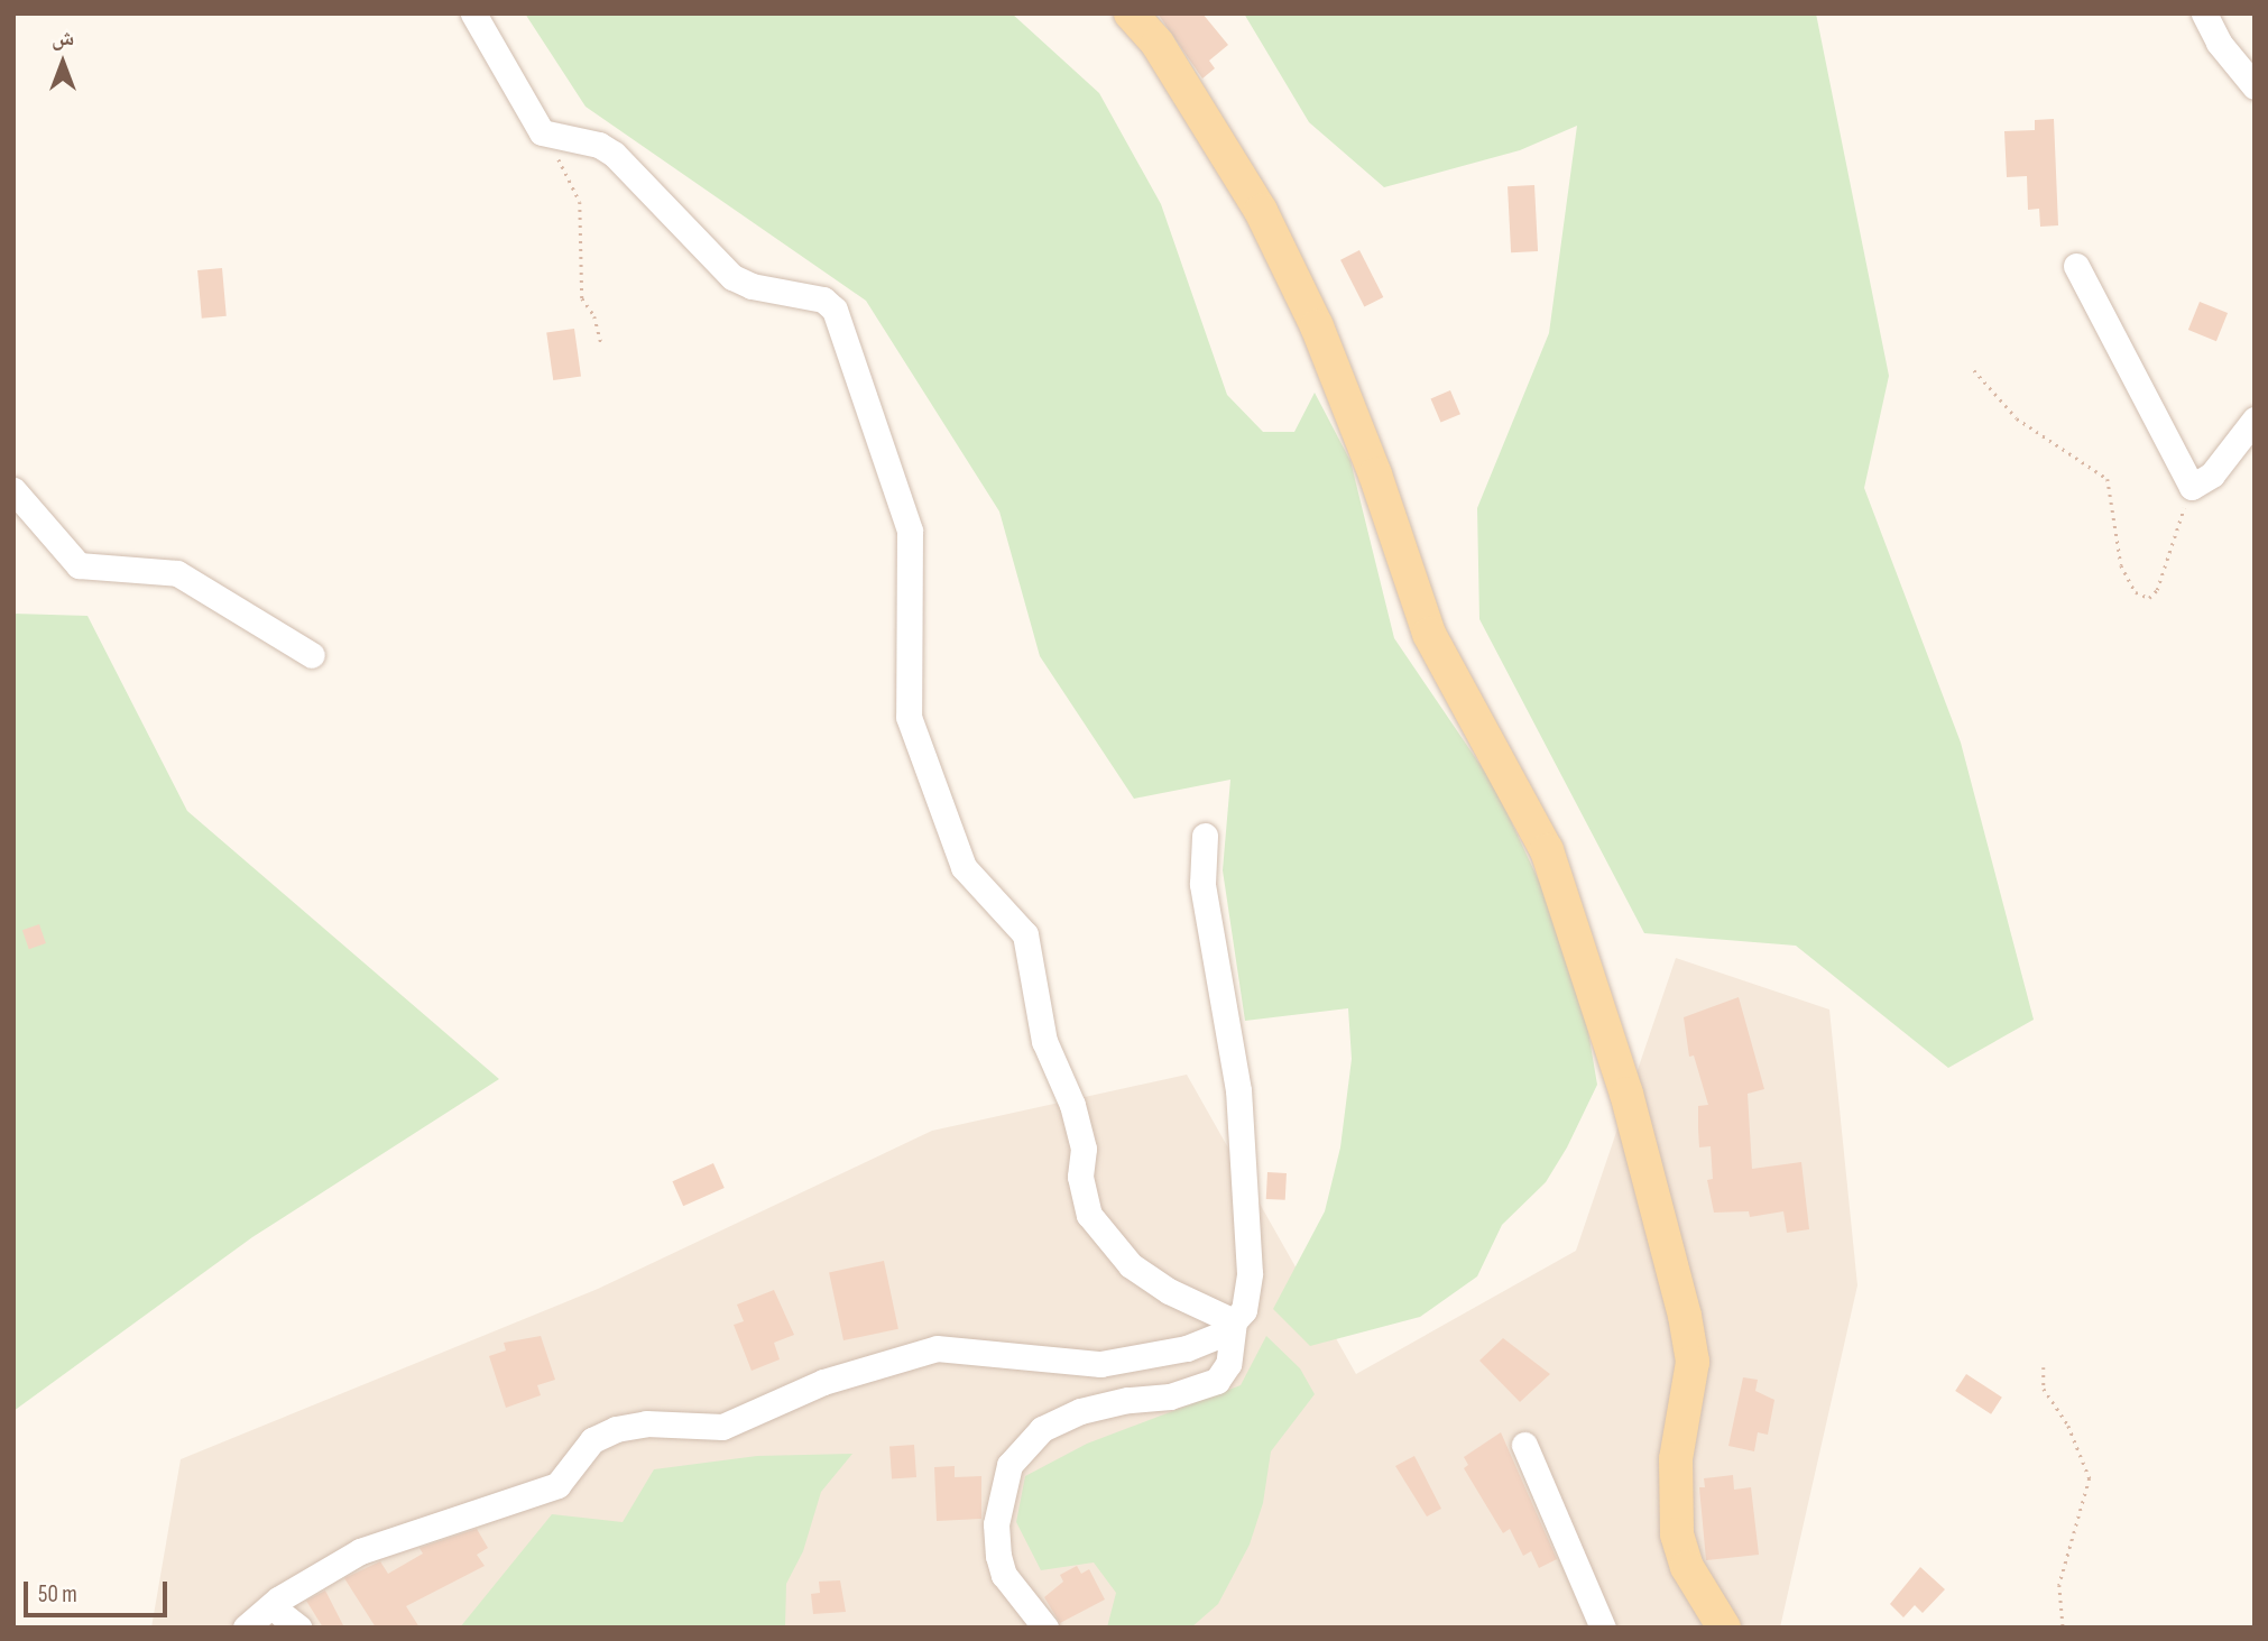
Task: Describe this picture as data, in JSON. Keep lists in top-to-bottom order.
{
  "scale_bar": "50 m",
  "north": "top"
}
